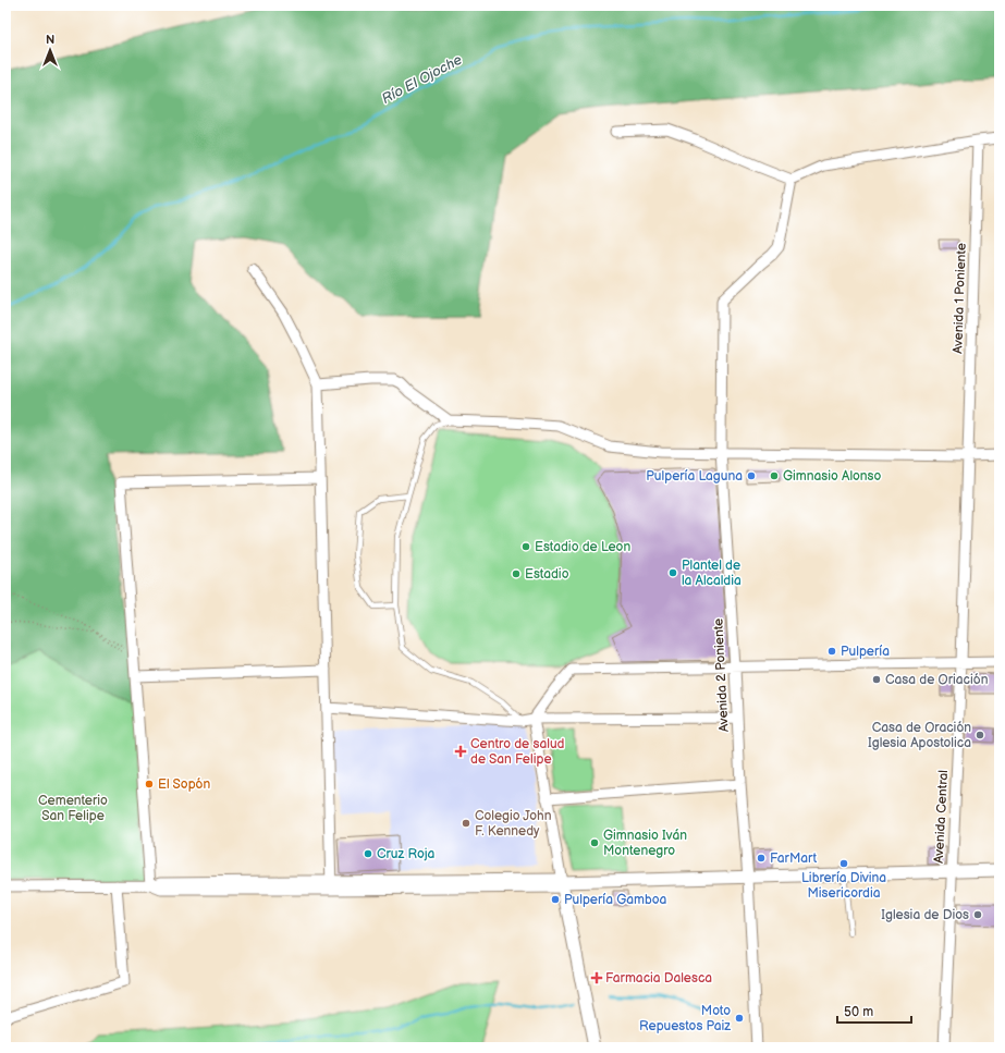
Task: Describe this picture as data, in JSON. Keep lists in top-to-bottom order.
{
  "streets": {
    "street": ["Avenida 1 Poniente", "Avenida 2 Poniente", "Avenida Central"]
  },
  "crossings": [
    ["Avenida 1 Poniente", "Avenida Central"]
  ],
  "water": ["Río El Ojoche"],
  "parks": ["Cementerio San Felipe"],
  "places": {
    "other": [
      "Pulpería Laguna",
      "Gimnasio Alonso",
      "Estadio de Leon",
      "Plantel de la Alcaldia",
      "Estadio",
      "Pulpería",
      "Casa de Oriación",
      "Casa de Oración Iglesia Apostolica",
      "El Sopón",
      "Colegio John F. Kennedy",
      "Gimnasio Iván Montenegro",
      "Cruz Roja",
      "FarMart",
      "Librería Divina Misericordia",
      "Pulpería Gamboa",
      "Iglesia de Dios",
      "Moto Repuestos Paiz"
    ],
    "health": ["Centro de salud de San Felipe", "Farmacia Dalesca"]
  },
  "scale_bar": "50 m",
  "north": "top"
}
